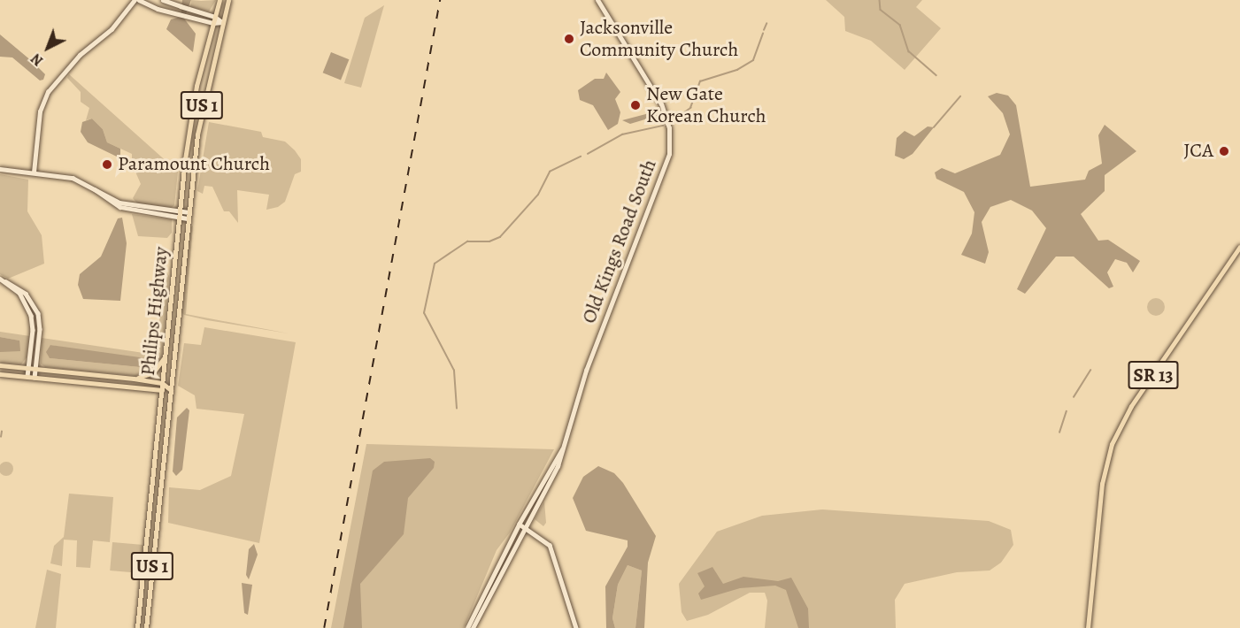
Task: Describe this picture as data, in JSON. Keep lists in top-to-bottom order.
{
  "streets": {
    "main road": ["US 1", "Philips Highway", "SR 13"],
    "street": ["Old Kings Road South"]
  },
  "places": [
    "Jacksonville Community Church",
    "New Gate Korean Church",
    "JCA",
    "Paramount Church"
  ],
  "north": "bottom left"
}
